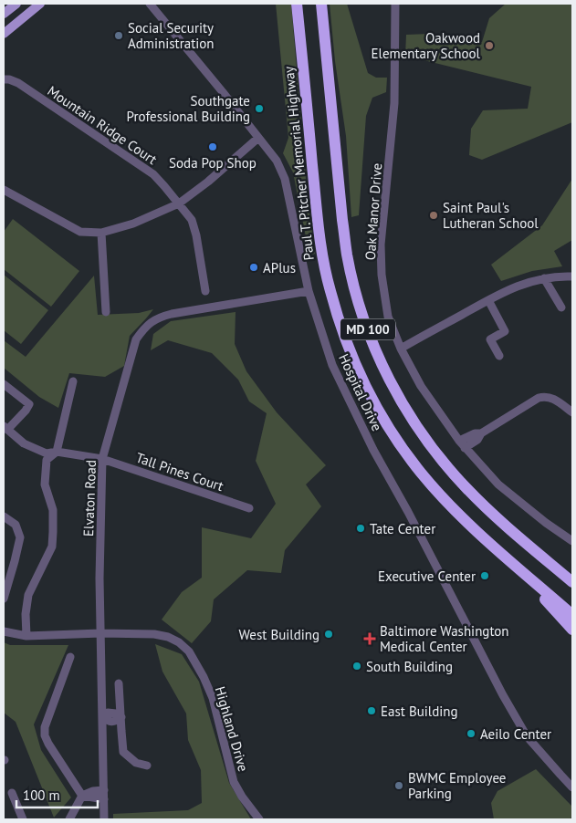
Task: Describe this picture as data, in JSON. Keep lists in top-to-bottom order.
{
  "streets": {
    "highway": ["Paul T. Pitcher Memorial Highway", "MD 100"],
    "street": [
      "Mountain Ridge Court",
      "Oak Manor Drive",
      "Hospital Drive",
      "Tall Pines Court",
      "Elvaton Road",
      "Highland Drive"
    ]
  },
  "crossings": [
    ["Hospital Drive", "Elvaton Road"],
    ["Tall Pines Court", "Elvaton Road"],
    ["Elvaton Road", "Highland Drive"]
  ],
  "places": {
    "other": [
      "Social Security Administration",
      "Oakwood Elementary School",
      "Southgate Professional Building",
      "Soda Pop Shop",
      "Saint Paul's Lutheran School",
      "APlus",
      "Tate Center",
      "Executive Center",
      "West Building",
      "South Building",
      "East Building",
      "Aeilo Center",
      "BWMC Employee Parking"
    ],
    "health": ["Baltimore Washington Medical Center"]
  },
  "scale_bar": "100 m"
}
